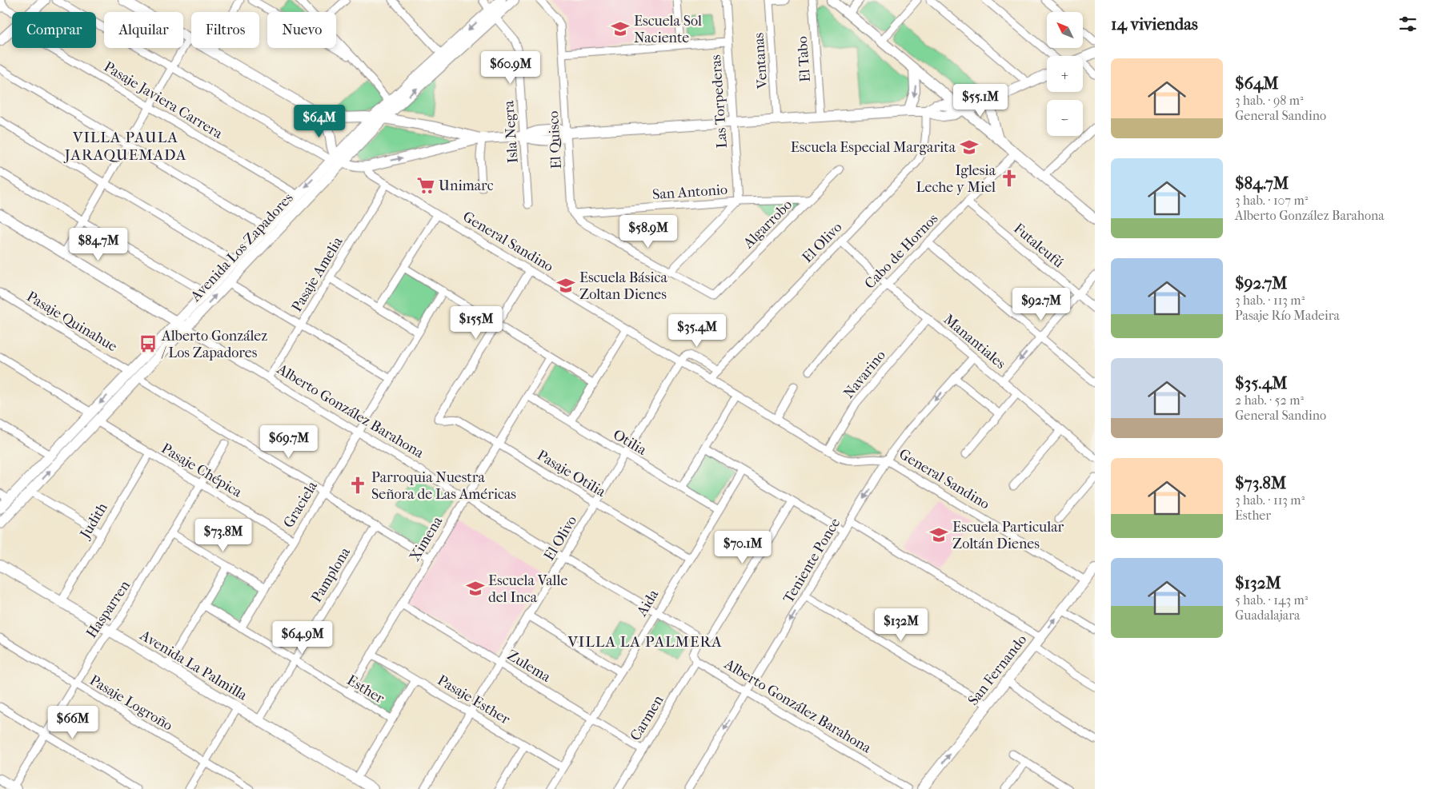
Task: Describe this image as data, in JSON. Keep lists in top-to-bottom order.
{
  "streets": {
    "main road": [
      "General Sandino",
      "Avenida Los Zapadores",
      "Alberto González Barahona",
      "Avenida La Palmilla",
      "San Fernando"
    ],
    "street": [
      "El Tabo",
      "Ventanas",
      "Pasaje Javiera Carrera",
      "Las Torpederas",
      "Isla Negra",
      "El Quisco",
      "San Antonio",
      "Algarrobo",
      "El Olivo",
      "Futaleufú",
      "Cabo de Hornos",
      "Pasaje Amelia",
      "Pasaje Quinahue",
      "Manantiales",
      "Navarino",
      "Otilia",
      "Pasaje Chépica",
      "Pasaje Otilia",
      "Graciela",
      "Judith",
      "Ximena",
      "Teniente Ponce",
      "Pamplona",
      "Aida",
      "Hasparren",
      "Zulema",
      "Esther",
      "Pasaje Esther",
      "Pasaje Logroño",
      "Carmen"
    ]
  },
  "crossings": [
    ["Pasaje Javiera Carrera", "Avenida Los Zapadores"],
    ["Las Torpederas", "San Antonio"],
    ["Isla Negra", "Avenida Los Zapadores"],
    ["El Quisco", "San Antonio"],
    ["San Antonio", "Algarrobo"],
    ["General Sandino", "El Olivo"],
    ["General Sandino", "Avenida Los Zapadores"],
    ["General Sandino", "Pasaje Amelia"],
    ["General Sandino", "Navarino"],
    ["General Sandino", "Teniente Ponce"],
    ["General Sandino", "San Fernando"],
    ["El Olivo", "Manantiales"],
    ["El Olivo", "Alberto González Barahona"],
    ["El Olivo", "Otilia"],
    ["El Olivo", "Pasaje Otilia"],
    ["El Olivo", "Zulema"],
    ["El Olivo", "Pasaje Esther"],
    ["Futaleufú", "Cabo de Hornos"],
    ["Avenida Los Zapadores", "Pasaje Quinahue"],
    ["Avenida Los Zapadores", "Alberto González Barahona"],
    ["Avenida Los Zapadores", "Pasaje Chépica"],
    ["Cabo de Hornos", "Manantiales"],
    ["Pasaje Amelia", "Alberto González Barahona"],
    ["Pasaje Quinahue", "Graciela"],
    ["Pasaje Quinahue", "Ximena"],
    ["Pasaje Quinahue", "Pamplona"],
    ["Manantiales", "Navarino"],
    ["Manantiales", "Teniente Ponce"],
    ["Alberto González Barahona", "Graciela"],
    ["Alberto González Barahona", "Ximena"],
    ["Alberto González Barahona", "Teniente Ponce"],
    ["Alberto González Barahona", "Aida"],
    ["Alberto González Barahona", "Carmen"],
    ["Otilia", "Ximena"],
    ["Otilia", "Aida"],
    ["Pasaje Chépica", "Graciela"],
    ["Pasaje Chépica", "Judith"],
    ["Pasaje Chépica", "Hasparren"],
    ["Pasaje Otilia", "Ximena"],
    ["Pasaje Otilia", "Aida"],
    ["Graciela", "Esther"],
    ["Judith", "Avenida La Palmilla"],
    ["Ximena", "Zulema"],
    ["Ximena", "Esther"],
    ["Ximena", "Pasaje Esther"],
    ["Pamplona", "Avenida La Palmilla"],
    ["Pamplona", "Esther"],
    ["Aida", "Zulema"],
    ["Aida", "Pasaje Esther"],
    ["Hasparren", "Avenida La Palmilla"],
    ["Hasparren", "Pasaje Logroño"],
    ["Zulema", "Carmen"]
  ],
  "one_way": ["San Fernando"],
  "districts": ["VILLA PAULA JARAQUEMADA", "VILLA LA PALMERA"],
  "places": {
    "school or university": [
      "Escuela Sol Naciente",
      "Escuela Especial Margarita",
      "Escuela Básica Zoltan Dienes",
      "Escuela Particular Zoltán Dienes",
      "Escuela Valle del Inca"
    ],
    "church": ["Iglesia Leche y Miel", "Parroquia Nuestra Señora de Las Américas"],
    "supermarket": ["Unimarc"],
    "bus stop": ["Alberto González / Los Zapadores"]
  },
  "north": "top left",
  "page": {
    "heading": "14 viviendas",
    "map_buttons": ["+", "−"],
    "chip": [
      "Comprar",
      "Alquilar",
      "Filtros",
      "Nuevo"
    ],
    "list": [
      {
        "name": "$64M",
        "note": "3 hab. · 98 m² · General Sandino"
      },
      {
        "name": "$84.7M",
        "note": "3 hab. · 107 m² · Alberto González Barahona"
      },
      {
        "name": "$92.7M",
        "note": "3 hab. · 113 m² · Pasaje Río Madeira"
      },
      {
        "name": "$35.4M",
        "note": "2 hab. · 52 m² · General Sandino"
      },
      {
        "name": "$73.8M",
        "note": "3 hab. · 113 m² · Esther"
      },
      {
        "name": "$132M",
        "note": "5 hab. · 143 m² · Guadalajara"
      }
    ],
    "price": [
      "$60.9M",
      "$55.1M",
      "$64M",
      "$58.9M",
      "$84.7M",
      "$92.7M",
      "$155M",
      "$35.4M",
      "$69.7M",
      "$73.8M",
      "$70.1M",
      "$132M",
      "$64.9M",
      "$66M"
    ]
  }
}
